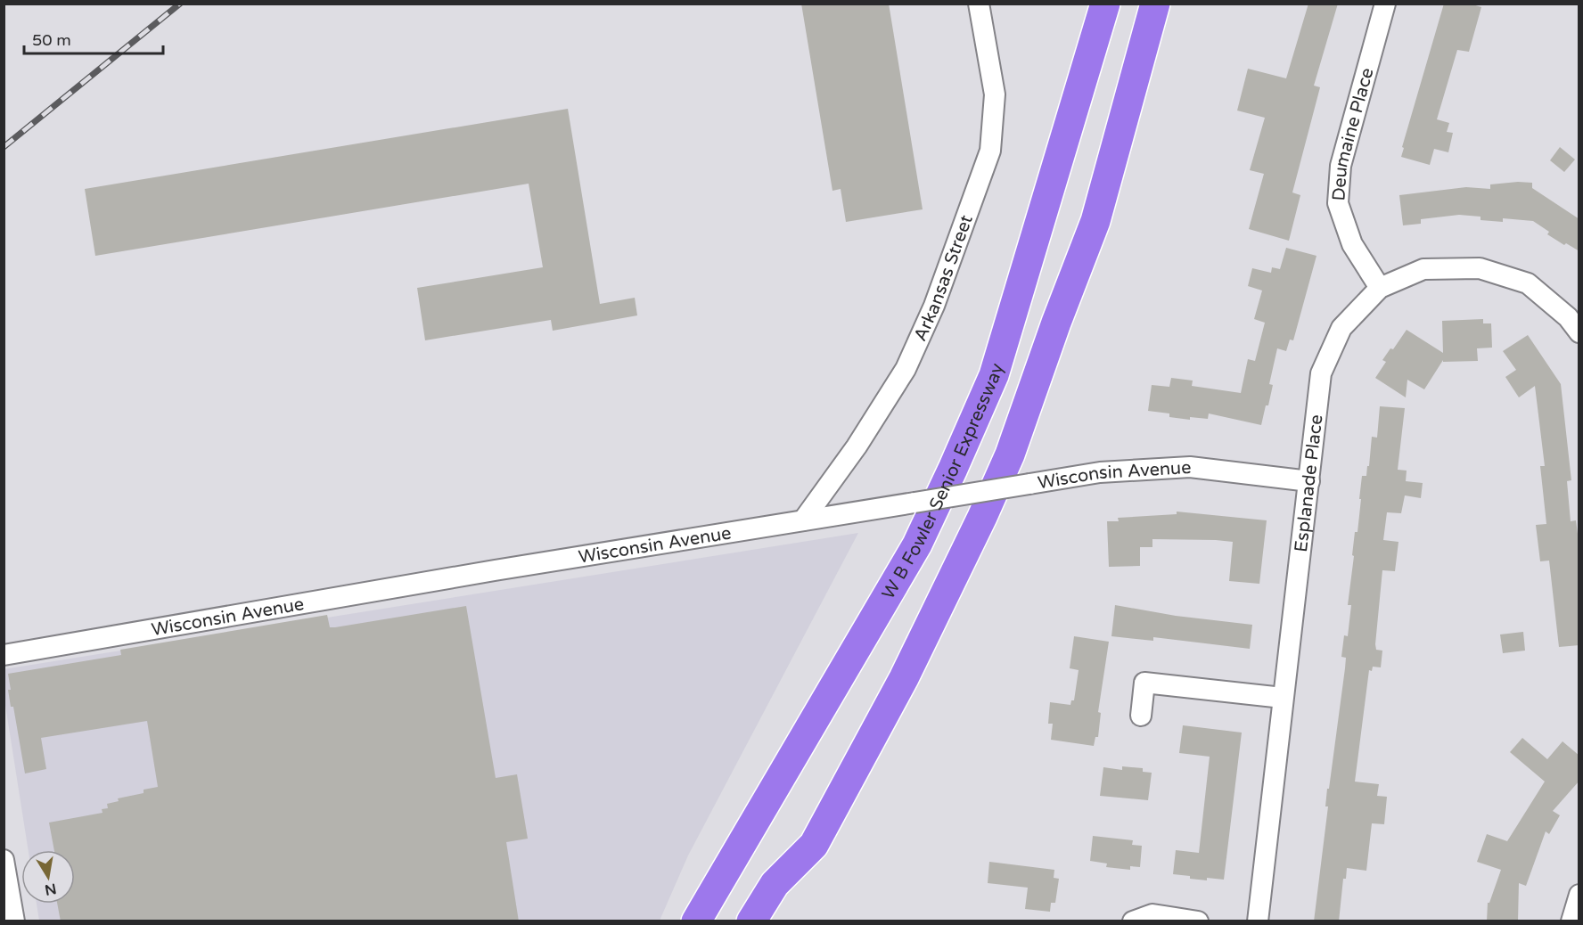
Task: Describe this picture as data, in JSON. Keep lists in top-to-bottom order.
{
  "streets": {
    "highway": ["W B Fowler Senior Expressway"],
    "street": [
      "Deumaine Place",
      "Arkansas Street",
      "Wisconsin Avenue",
      "Esplanade Place"
    ]
  },
  "crossings": [
    ["Deumaine Place", "Esplanade Place"],
    ["Arkansas Street", "Wisconsin Avenue"],
    ["Wisconsin Avenue", "Esplanade Place"]
  ],
  "scale_bar": "50 m",
  "north": "bottom"
}
